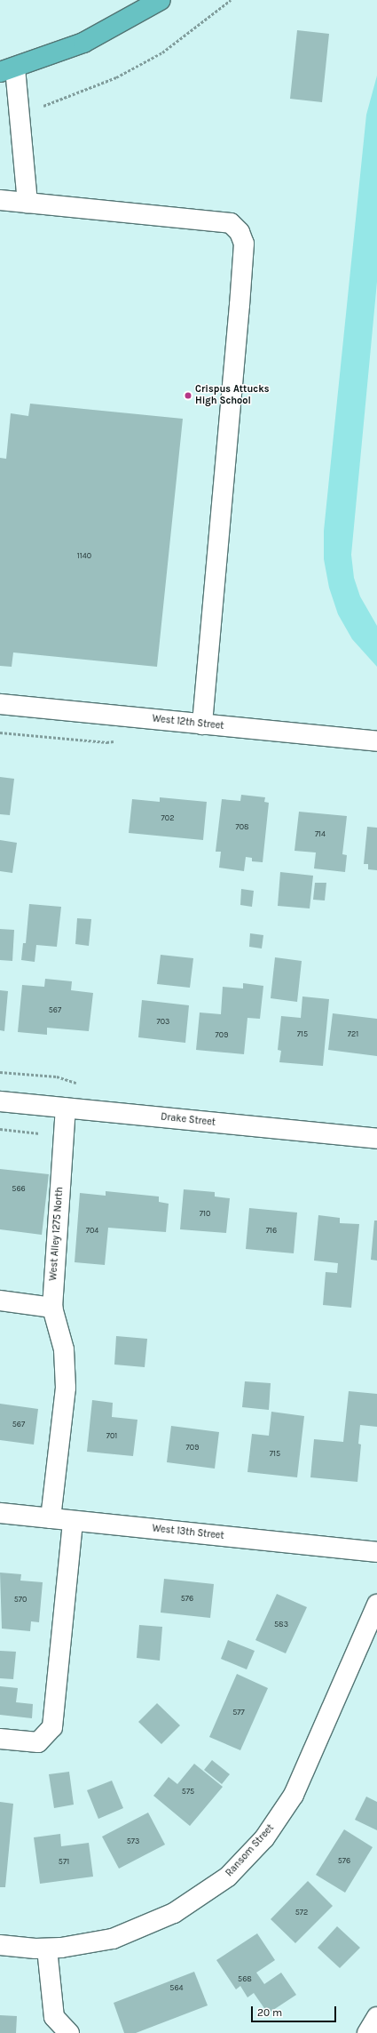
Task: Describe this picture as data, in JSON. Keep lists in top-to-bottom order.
{
  "streets": {
    "street": [
      "West 12th Street",
      "Drake Street",
      "West Alley 1275 North",
      "West 13th Street",
      "Ransom Street"
    ]
  },
  "crossings": [
    ["Drake Street", "West Alley 1275 North"],
    ["West Alley 1275 North", "West 13th Street"]
  ],
  "places": ["Crispus Attucks High School"],
  "house_numbers": [
    "1140",
    "702",
    "708",
    "714",
    "567",
    "703",
    "715",
    "721",
    "709",
    "566",
    "710",
    "704",
    "716",
    "567",
    "701",
    "709",
    "715",
    "576",
    "570",
    "583",
    "577",
    "575",
    "573",
    "576",
    "571",
    "572",
    "568",
    "564"
  ],
  "scale_bar": "20 m"
}
